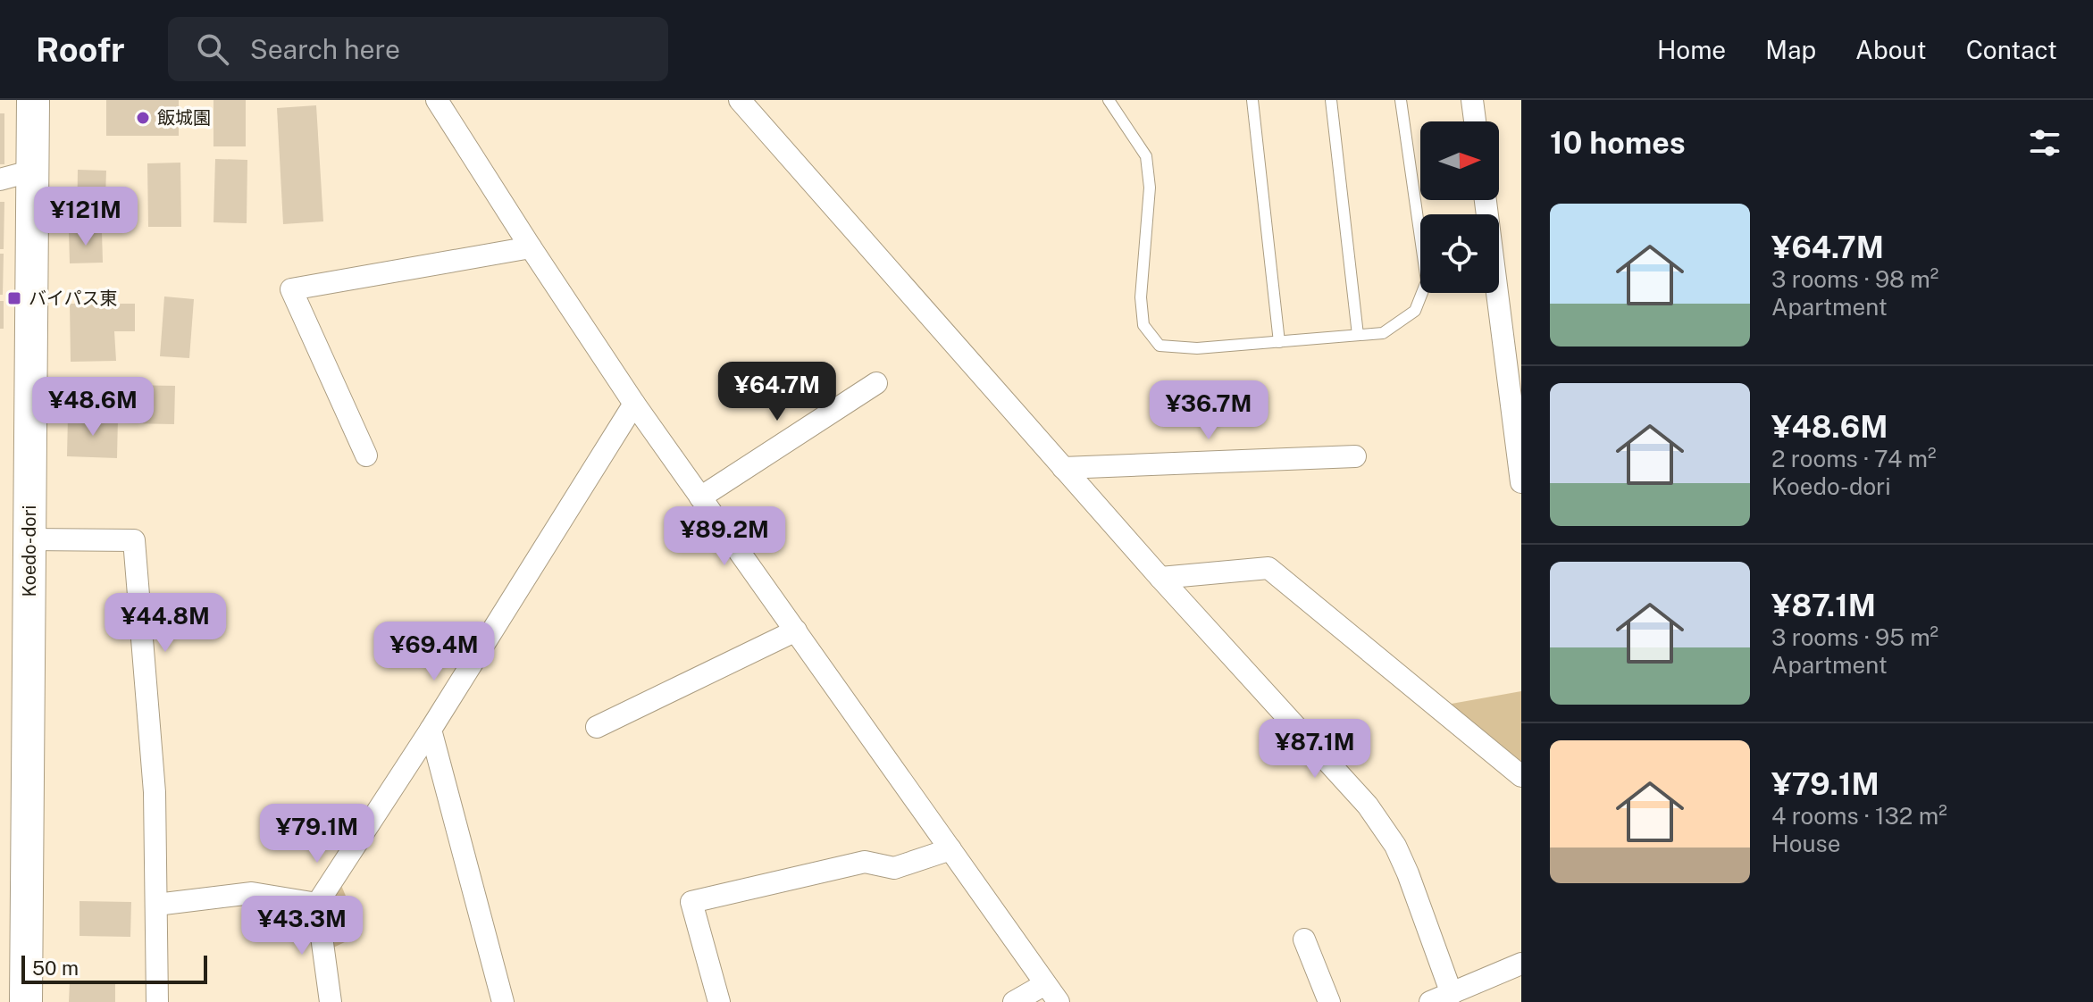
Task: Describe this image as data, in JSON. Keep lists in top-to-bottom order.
{
  "streets": {
    "street": ["Koedo-dori"]
  },
  "places": {
    "other": ["飯城園"],
    "transit": ["バイパス東"]
  },
  "scale_bar": "50 m",
  "north": "right",
  "page": {
    "header": "Roofr",
    "search": "Search here",
    "nav": [
      "Home",
      "Map",
      "About",
      "Contact"
    ],
    "heading": "10 homes",
    "list": [
      {
        "name": "¥64.7M",
        "note": "3 rooms · 98 m² · Apartment"
      },
      {
        "name": "¥48.6M",
        "note": "2 rooms · 74 m² · Koedo-dori"
      },
      {
        "name": "¥87.1M",
        "note": "3 rooms · 95 m² · Apartment"
      },
      {
        "name": "¥79.1M",
        "note": "4 rooms · 132 m² · House"
      }
    ],
    "price": [
      "¥121M",
      "¥64.7M",
      "¥48.6M",
      "¥36.7M",
      "¥89.2M",
      "¥44.8M",
      "¥69.4M",
      "¥87.1M",
      "¥79.1M",
      "¥43.3M"
    ],
    "scale": "50 m"
  }
}
